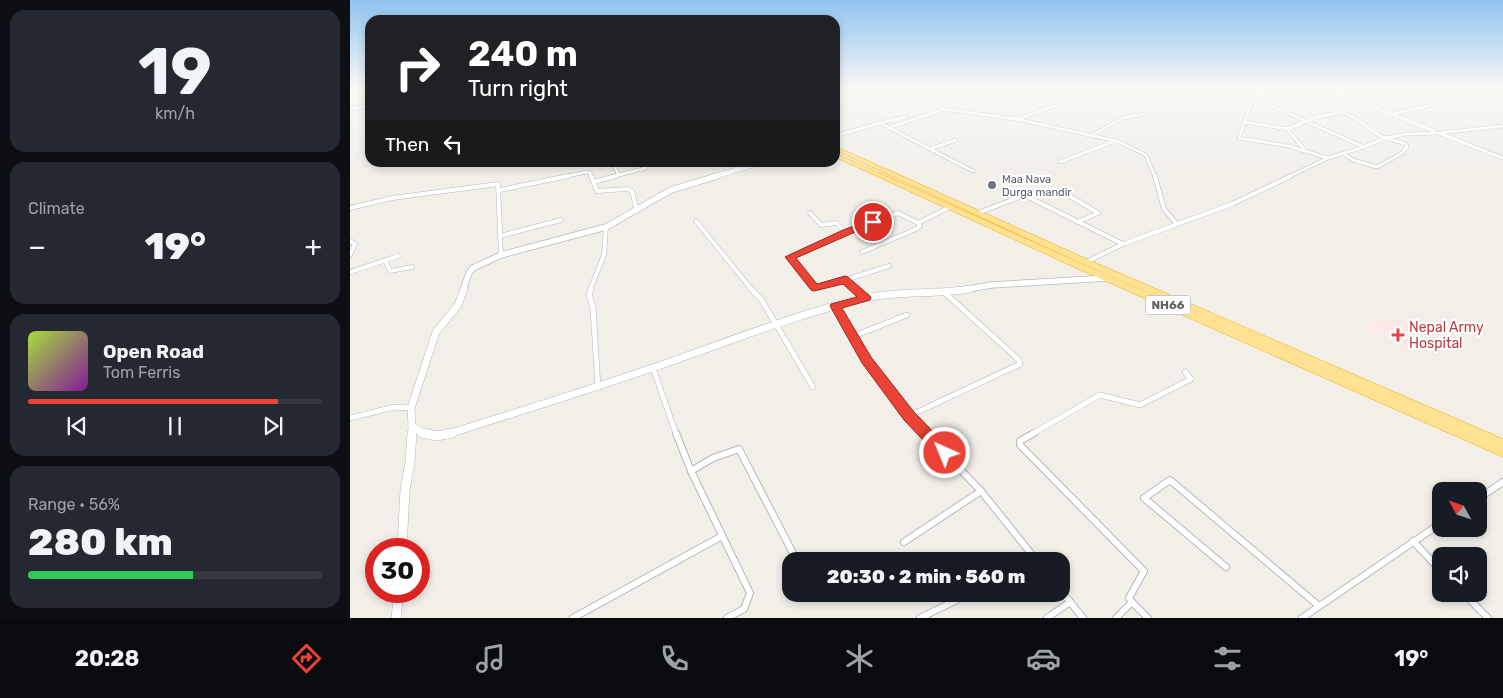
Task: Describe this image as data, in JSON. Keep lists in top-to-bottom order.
{
  "streets": {
    "highway": ["NH66"]
  },
  "places": {
    "other": ["Maa Nava Durga mandir"],
    "health": ["Nepal Army Hospital"]
  },
  "north": "top left",
  "page": {
    "tile": [
      ["19", "km/h"],
      "Climate",
      ["Range · 56%", "280 km"]
    ],
    "turn": ["240 m", "Turn right"],
    "then": "Then",
    "heat": ["−", "19°", "+"],
    "song": ["Open Road", "Tom Ferris"],
    "limit": "30",
    "trip": "20:30 · 2 min · 560 m",
    "tabs": ["20:28", "19°"]
  }
}
